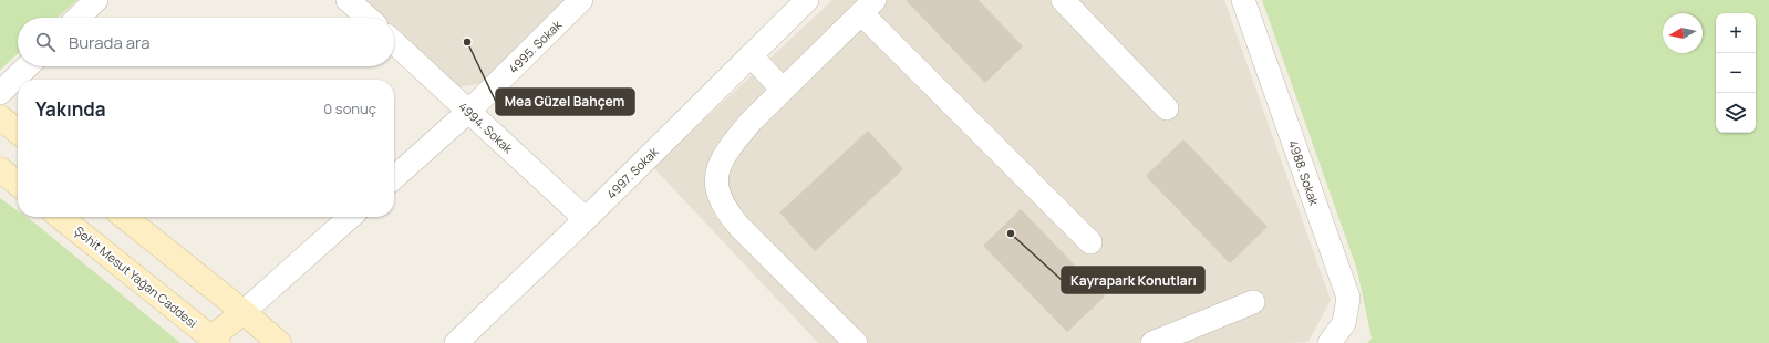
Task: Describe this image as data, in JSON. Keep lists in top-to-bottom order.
{
  "streets": {
    "main road": ["Şehit Mesut Yağan Caddesi"],
    "street": [
      "4995. Sokak",
      "4994. Sokak",
      "4997. Sokak",
      "4988. Sokak"
    ]
  },
  "crossings": [
    ["4995. Sokak", "4994. Sokak"],
    ["4994. Sokak", "4997. Sokak"]
  ],
  "places": ["Mea Güzel Bahçem", "Kayrapark Konutları"],
  "north": "left",
  "page": {
    "map_buttons": ["+", "−"],
    "search": "Burada ara",
    "heading": ["Yakında", "0 sonuç"]
  }
}
